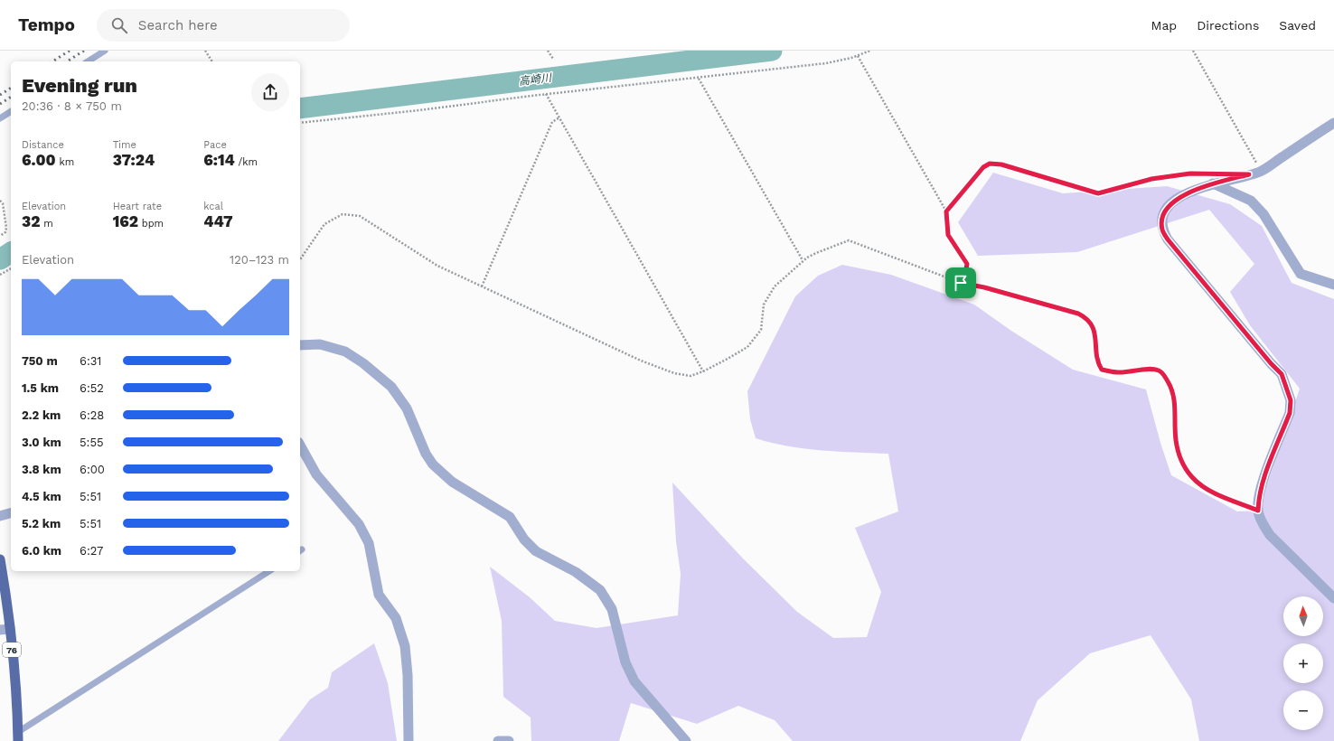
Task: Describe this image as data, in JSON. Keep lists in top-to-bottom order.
{
  "streets": {
    "main road": ["76"]
  },
  "water": ["高崎川"],
  "north": "top",
  "page": {
    "header": "Tempo",
    "search": "Search here",
    "nav": ["Map", "Directions", "Saved"],
    "heading": ["Evening run", "20:36 · 8 × 750 m"],
    "stats": [
      ["Distance", "6.00 km"],
      ["Time", "37:24"],
      ["Pace", "6:14 /km"],
      ["Elevation", "32 m"],
      ["Heart rate", "162 bpm"],
      ["kcal", "447"]
    ],
    "chart": ["Elevation", "120–123 m"],
    "list": [
      {
        "name": "750 m",
        "note": "6:31"
      },
      {
        "name": "1.5 km",
        "note": "6:52"
      },
      {
        "name": "2.2 km",
        "note": "6:28"
      },
      {
        "name": "3.0 km",
        "note": "5:55"
      },
      {
        "name": "3.8 km",
        "note": "6:00"
      },
      {
        "name": "4.5 km",
        "note": "5:51"
      },
      {
        "name": "5.2 km",
        "note": "5:51"
      },
      {
        "name": "6.0 km",
        "note": "6:27"
      }
    ],
    "map_buttons": ["+", "−"]
  }
}
